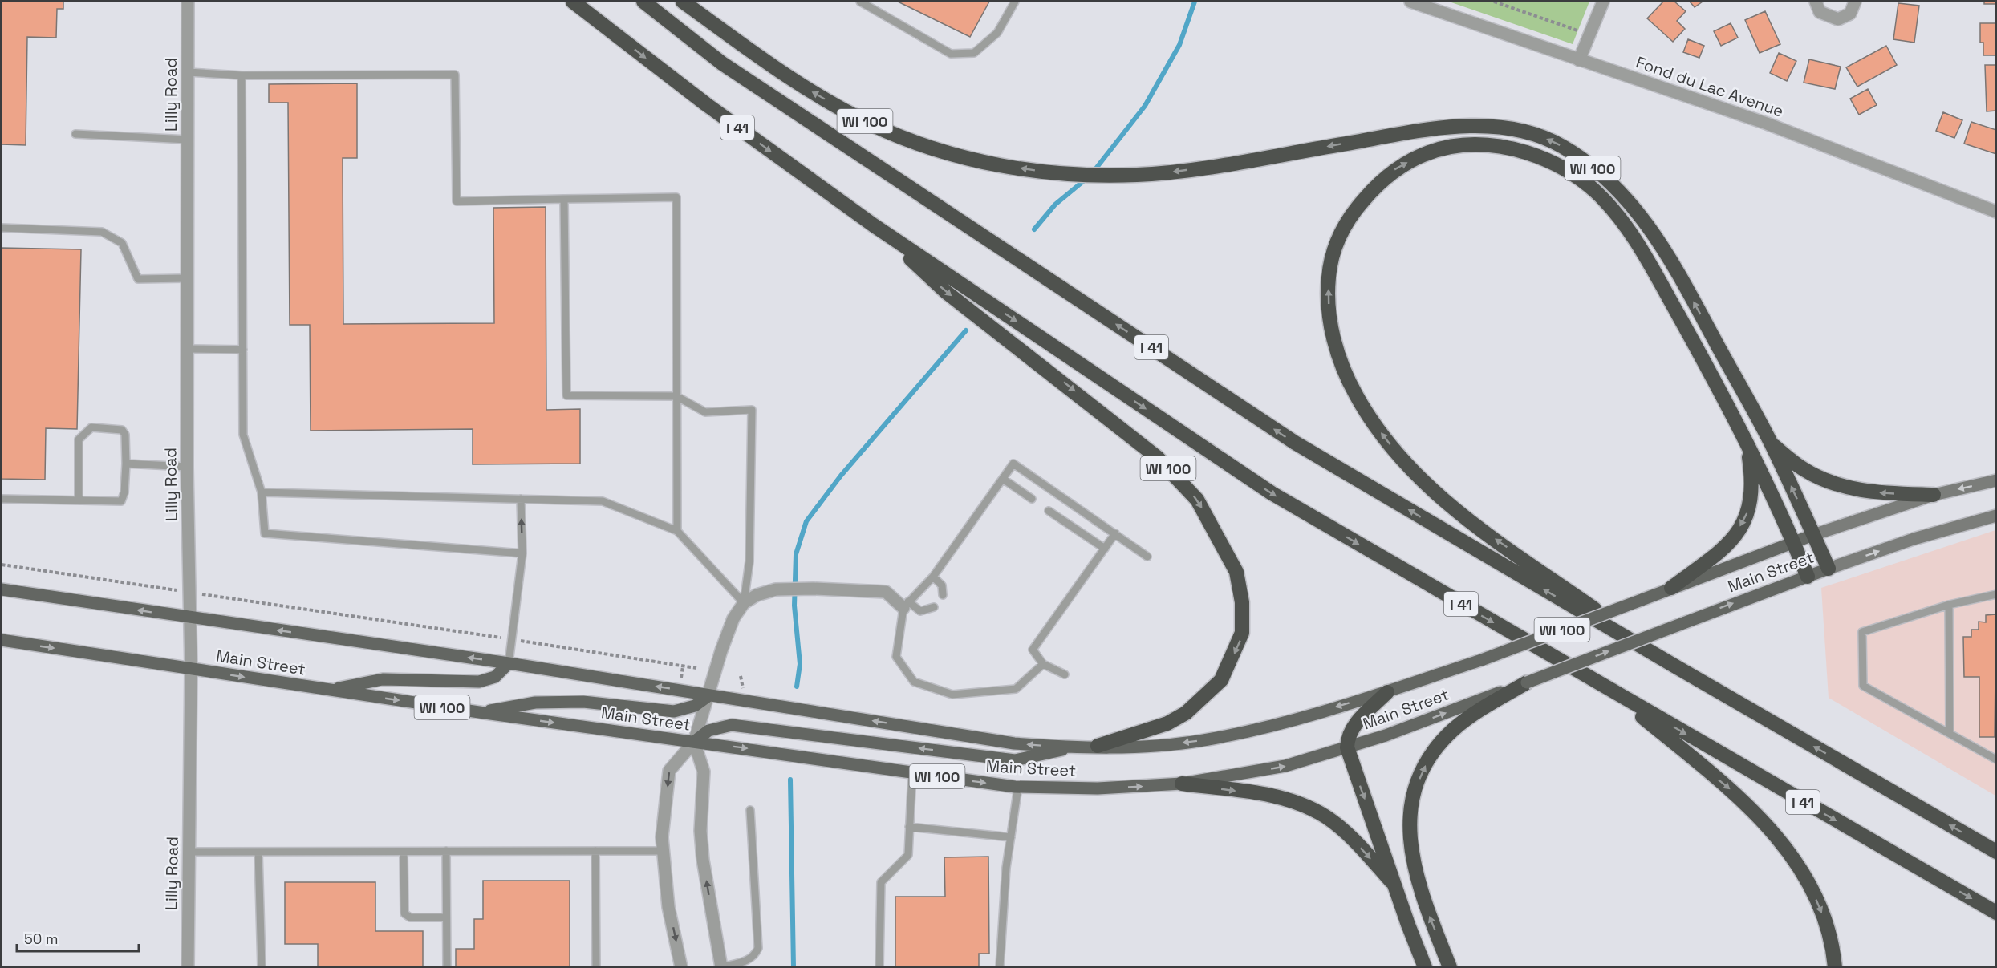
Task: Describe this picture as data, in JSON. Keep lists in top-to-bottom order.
{
  "streets": {
    "highway": ["WI 100", "I 41"],
    "main road": ["Main Street"],
    "street": ["Fond du Lac Avenue", "Lilly Road"]
  },
  "crossings": [
    ["Lilly Road", "Main Street"],
    ["WI 100", "I 41"],
    ["WI 100", "Main Street"]
  ],
  "scale_bar": "50 m"
}
